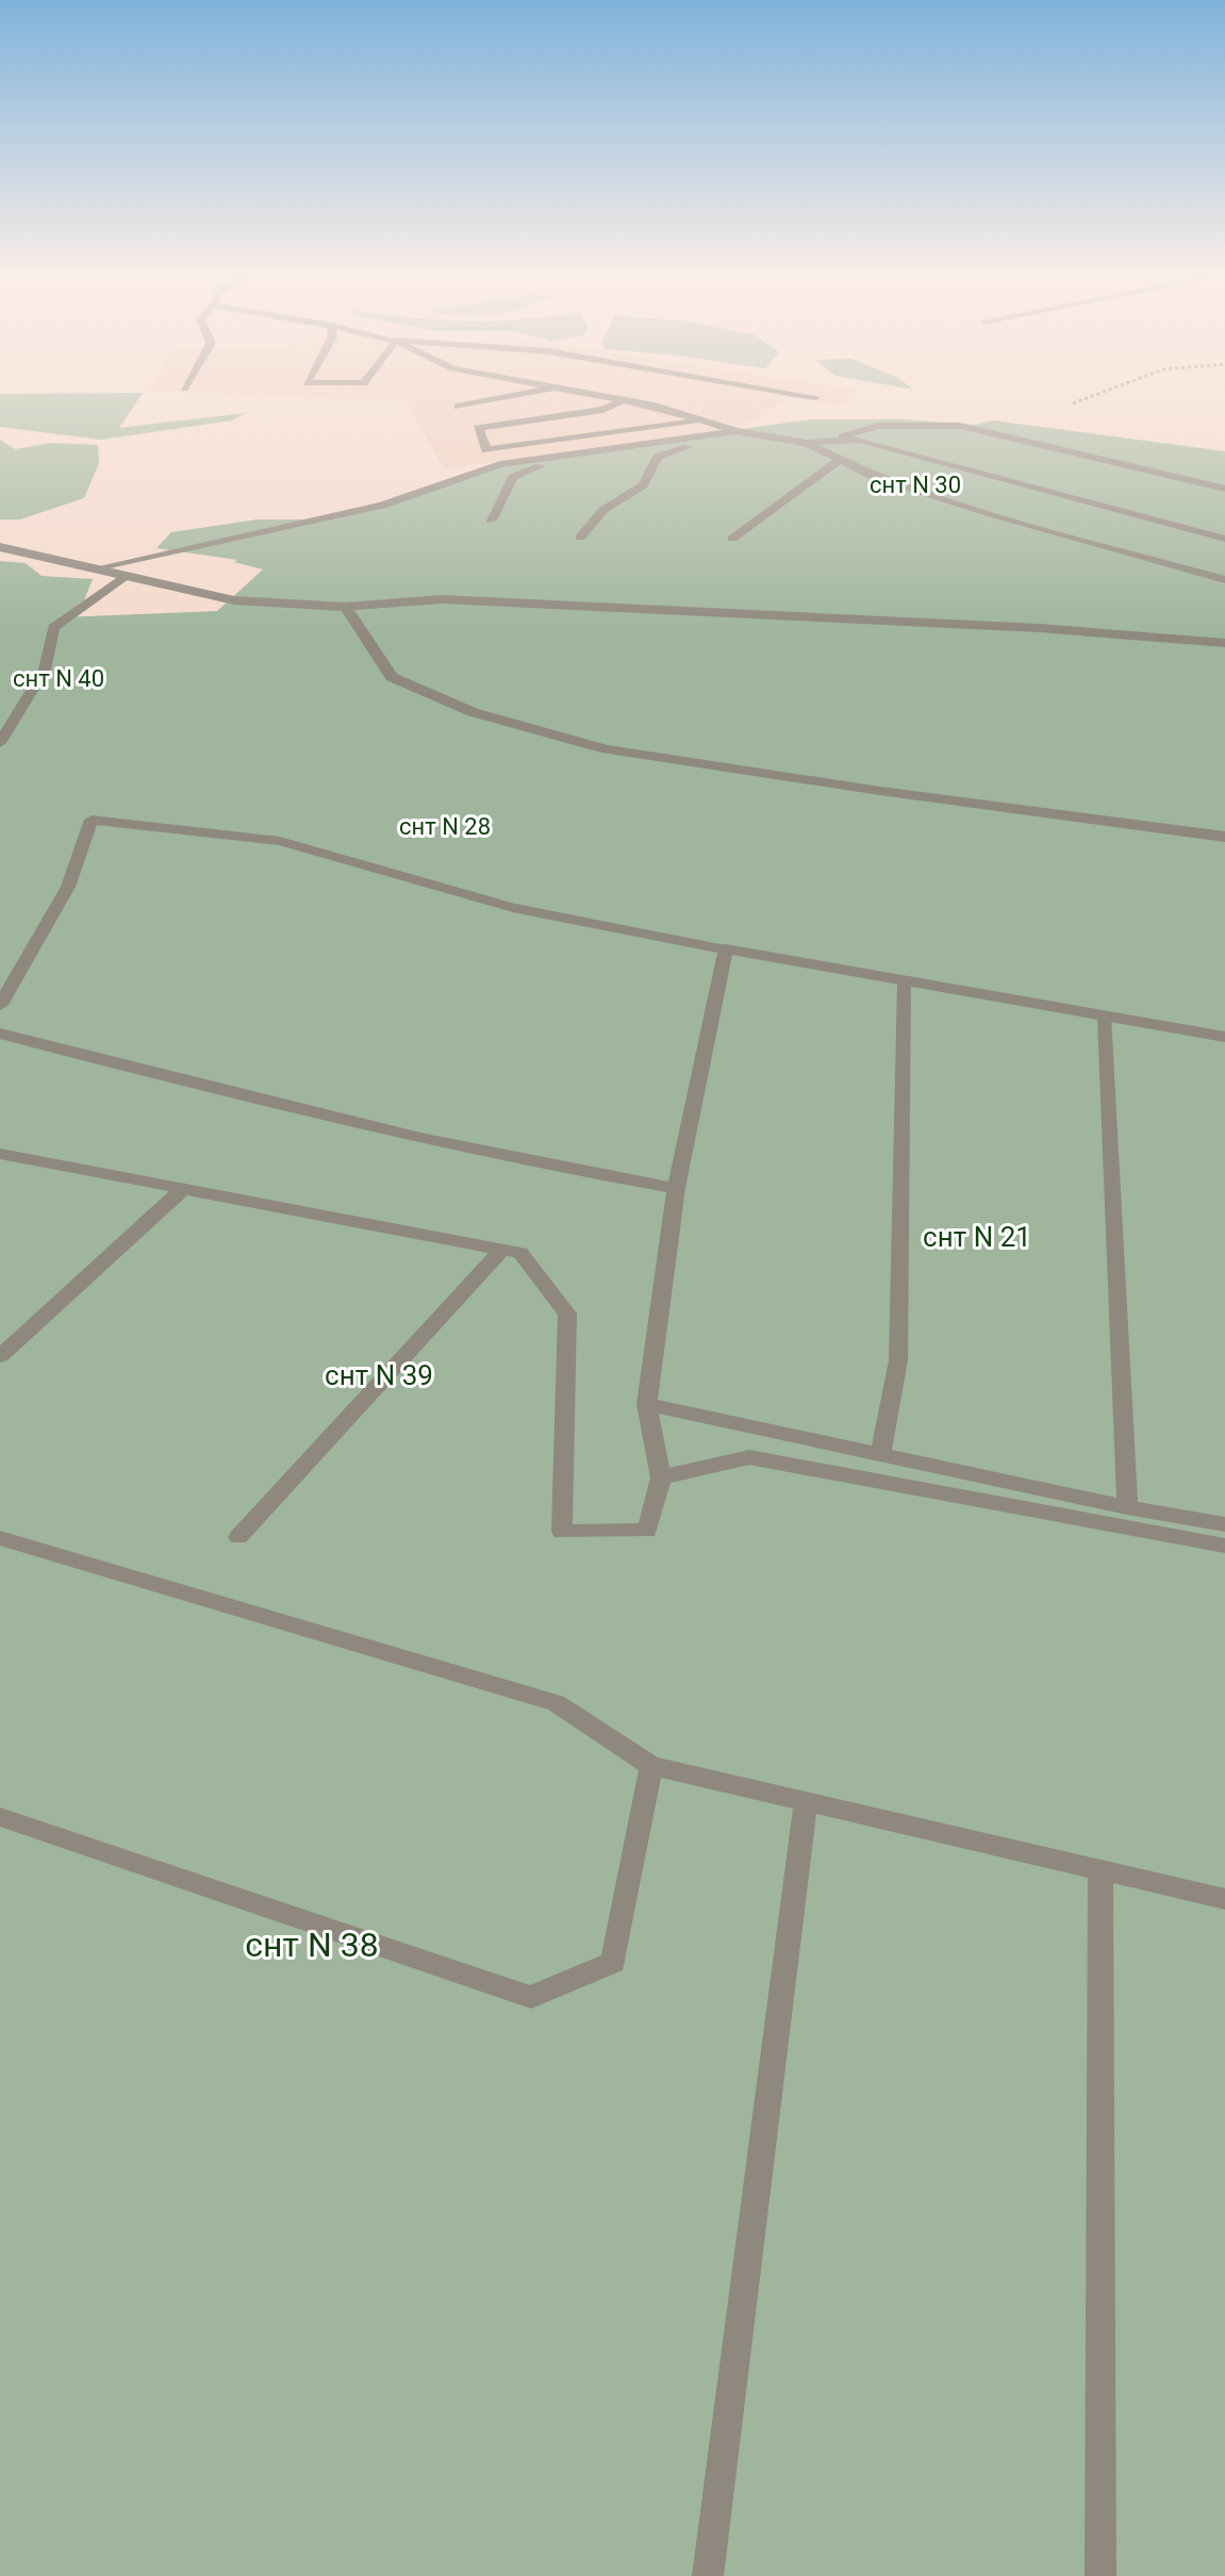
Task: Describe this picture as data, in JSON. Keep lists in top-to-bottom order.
{
  "parks": [
    "снт N 30",
    "снт N 40",
    "снт N 28",
    "снт N 21",
    "снт N 39",
    "снт N 38"
  ]
}
